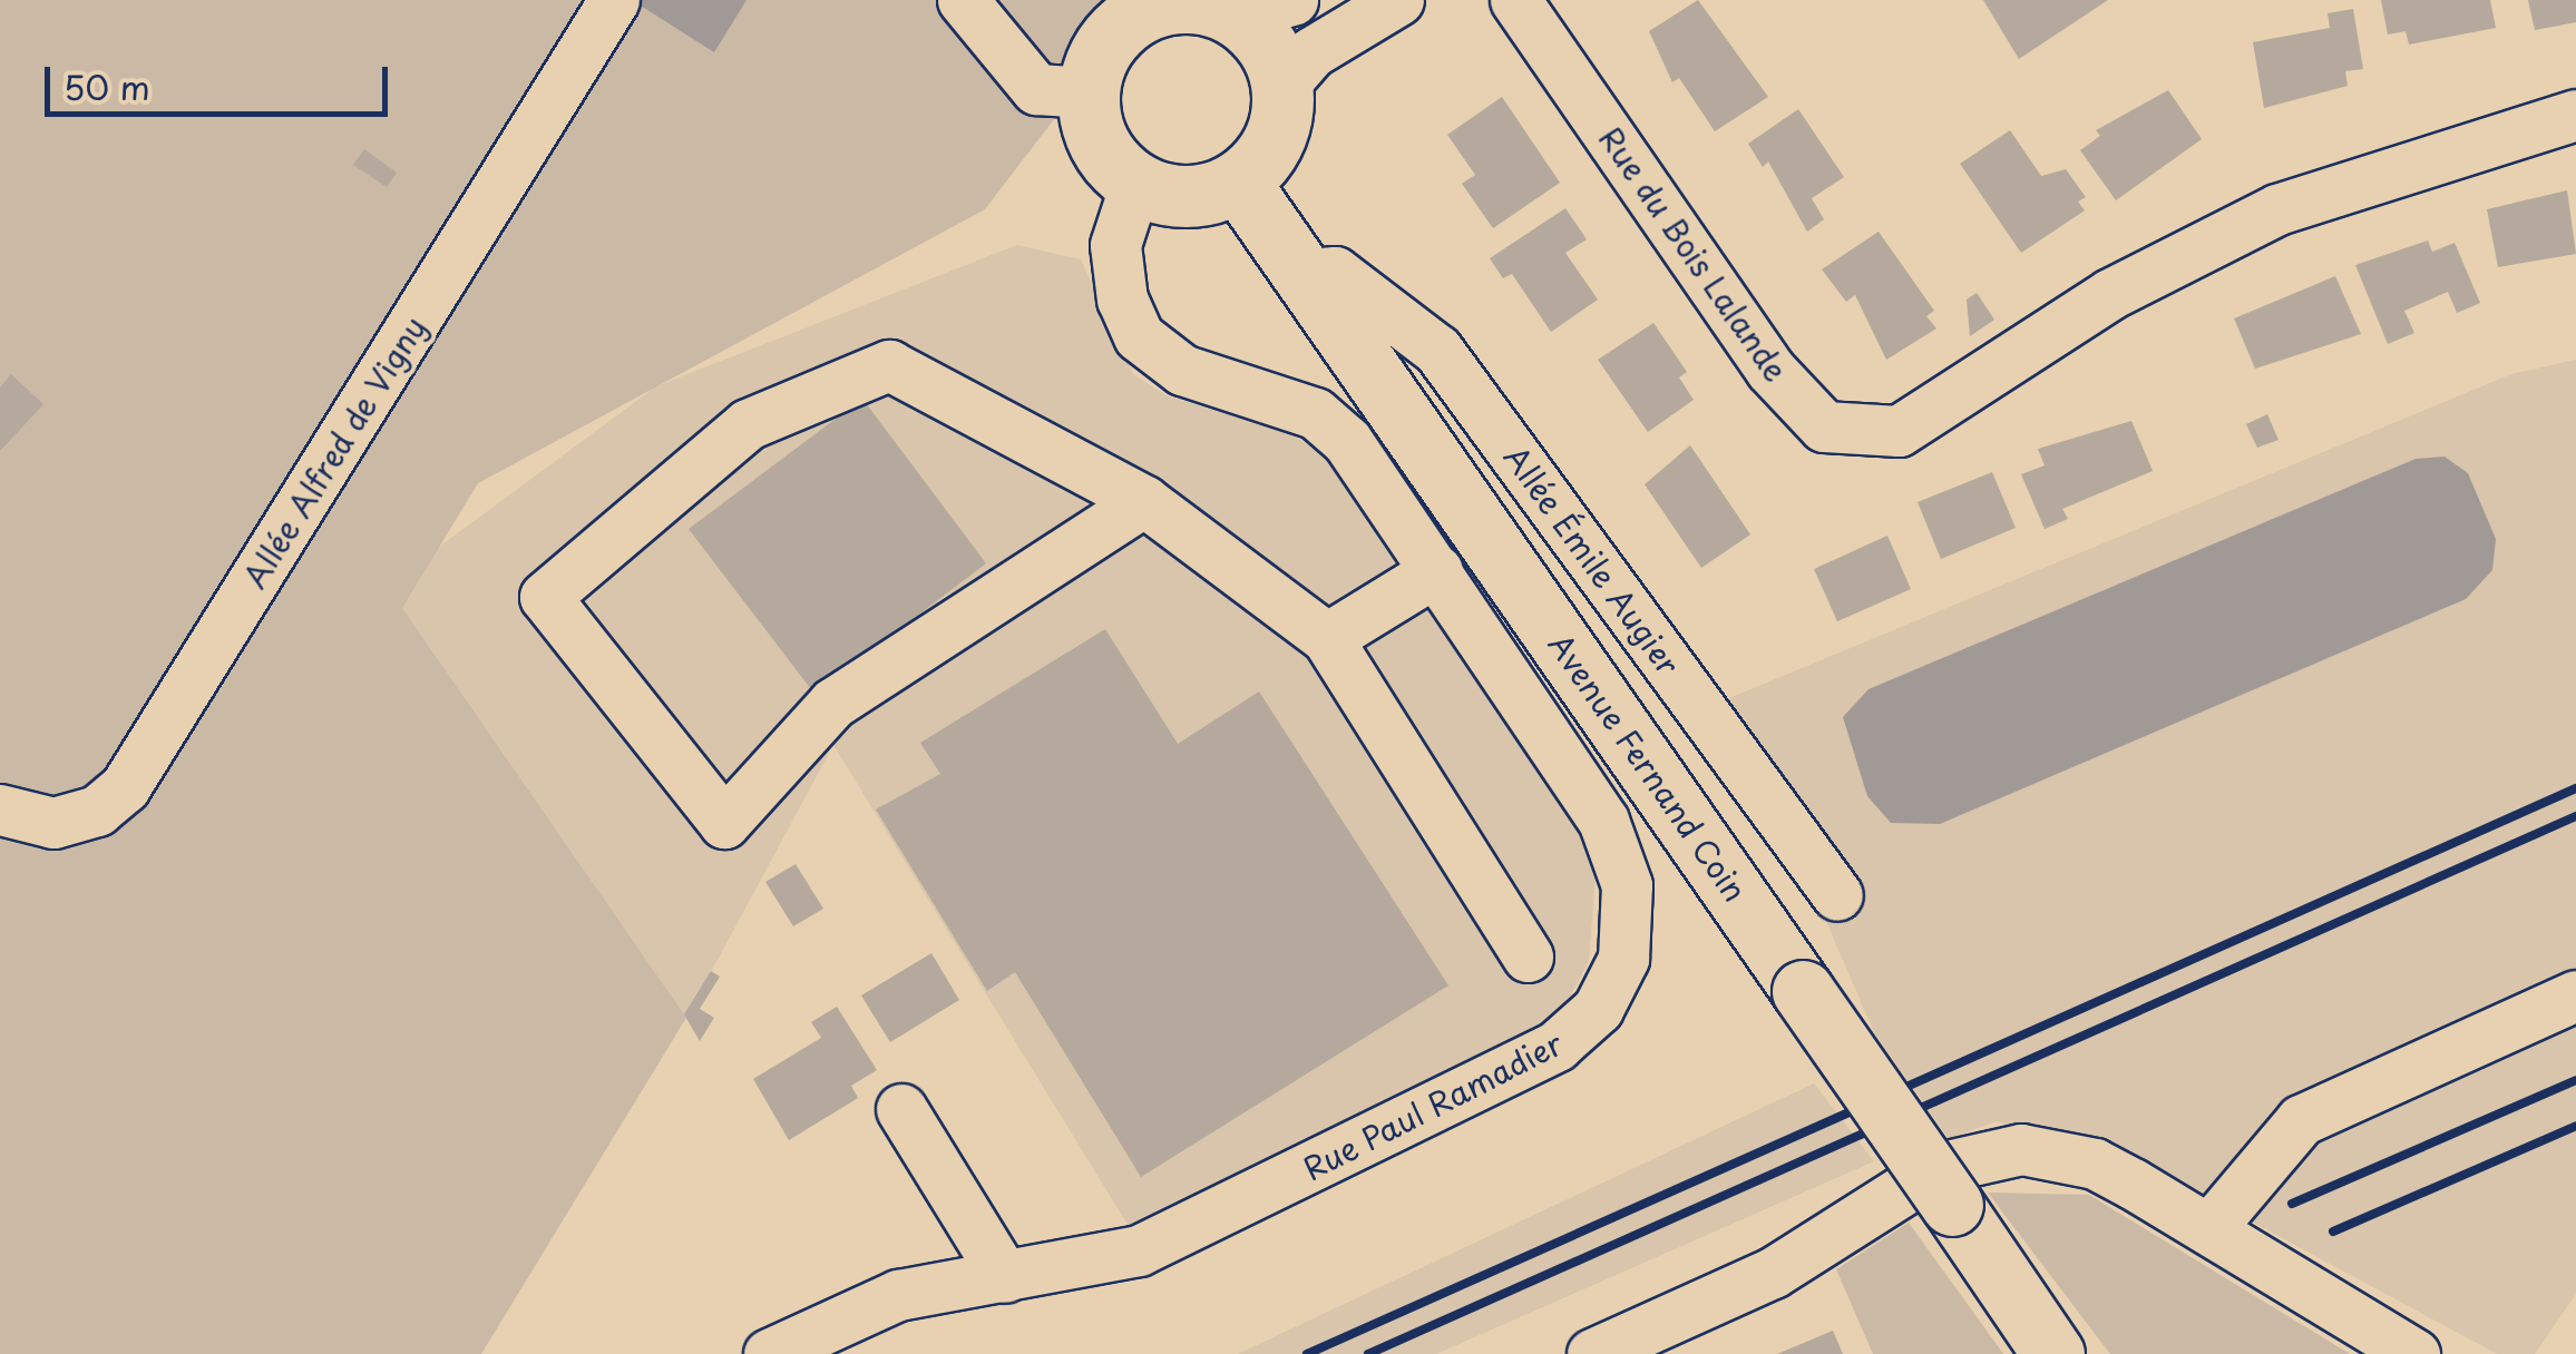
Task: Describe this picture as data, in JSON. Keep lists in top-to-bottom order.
{
  "streets": {
    "main road": ["Avenue Fernand Coin"],
    "street": [
      "Rue du Bois Lalande",
      "Allée Alfred de Vigny",
      "Allée Émile Augier",
      "Rue Paul Ramadier"
    ]
  },
  "crossings": [
    ["Allée Émile Augier", "Avenue Fernand Coin"],
    ["Avenue Fernand Coin", "Rue Paul Ramadier"]
  ],
  "scale_bar": "50 m"
}
